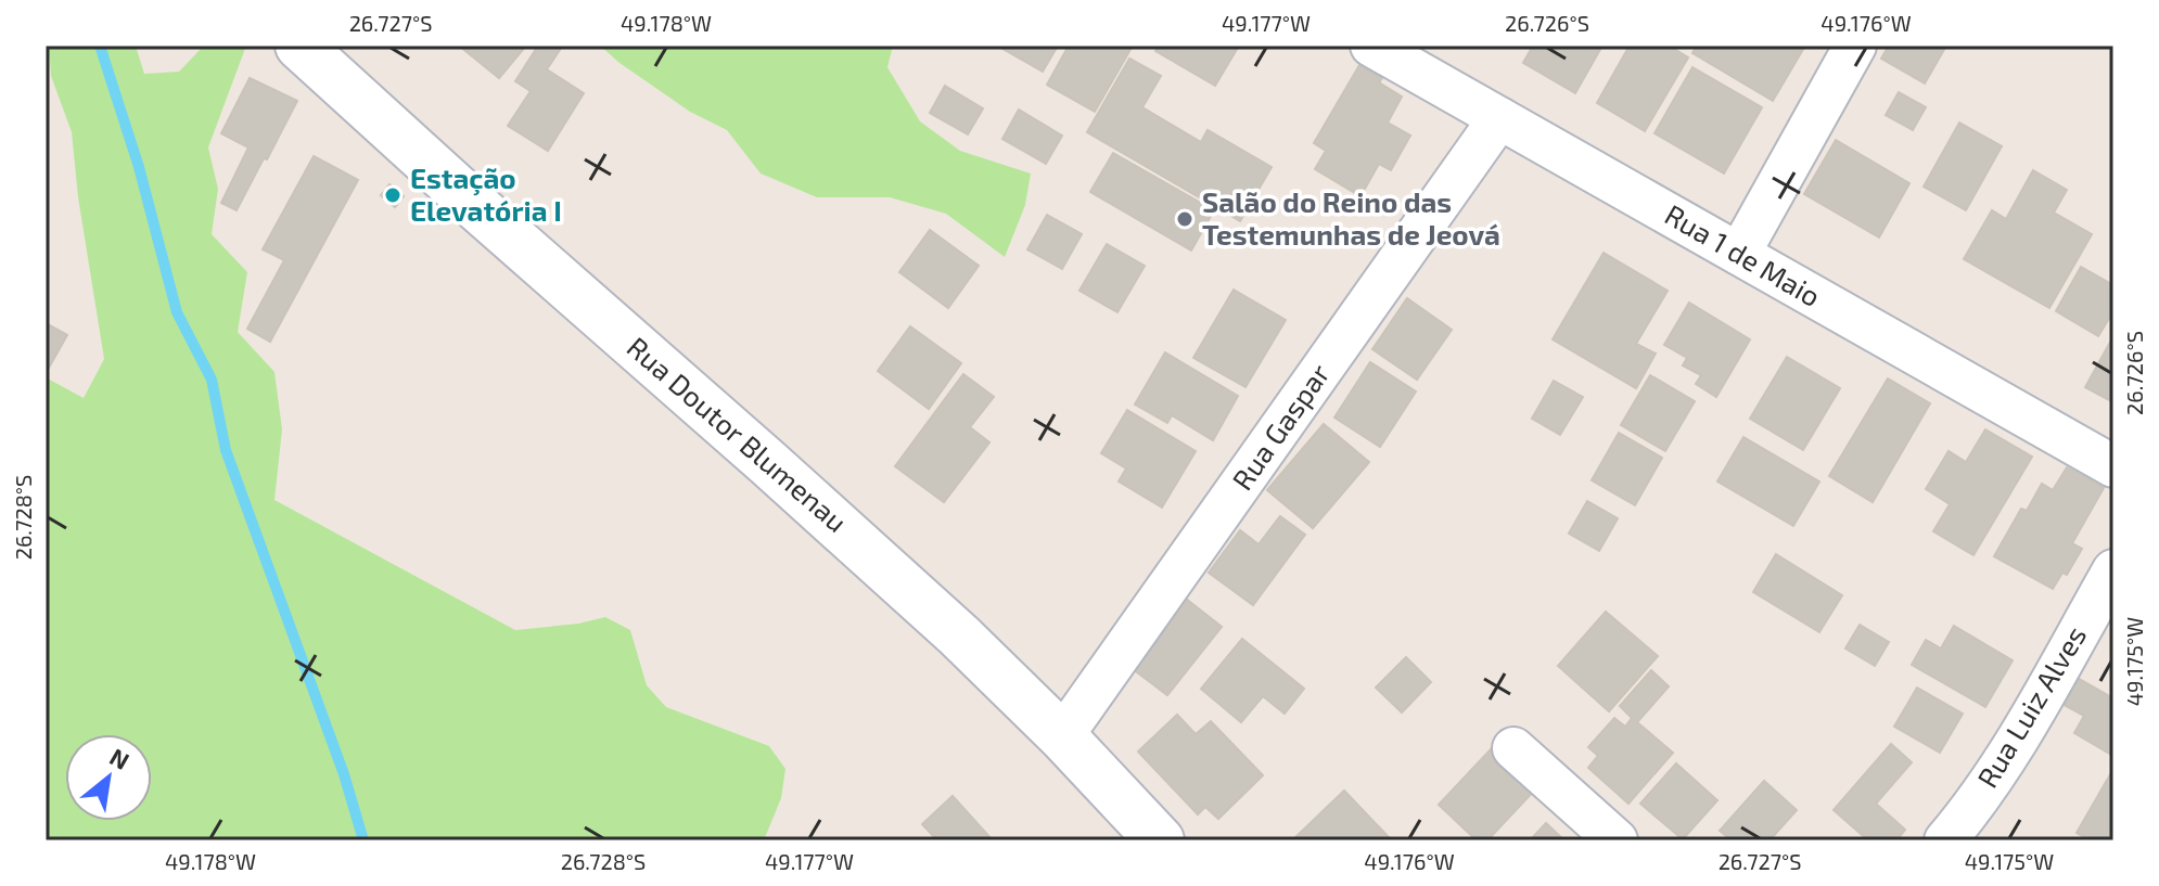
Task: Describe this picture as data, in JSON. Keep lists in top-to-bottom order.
{
  "streets": {
    "street": [
      "Rua 1 de Maio",
      "Rua Gaspar",
      "Rua Doutor Blumenau",
      "Rua Luiz Alves"
    ]
  },
  "crossings": [
    ["Rua 1 de Maio", "Rua Gaspar"],
    ["Rua Gaspar", "Rua Doutor Blumenau"]
  ],
  "places": ["Estação Elevatória I", "Salão do Reino das Testemunhas de Jeová"],
  "north": "top right",
  "coordinates": [
    "26.727°S",
    "49.178°W",
    "49.177°W",
    "26.726°S",
    "49.176°W",
    "26.728°S",
    "49.175°W"
  ]
}
